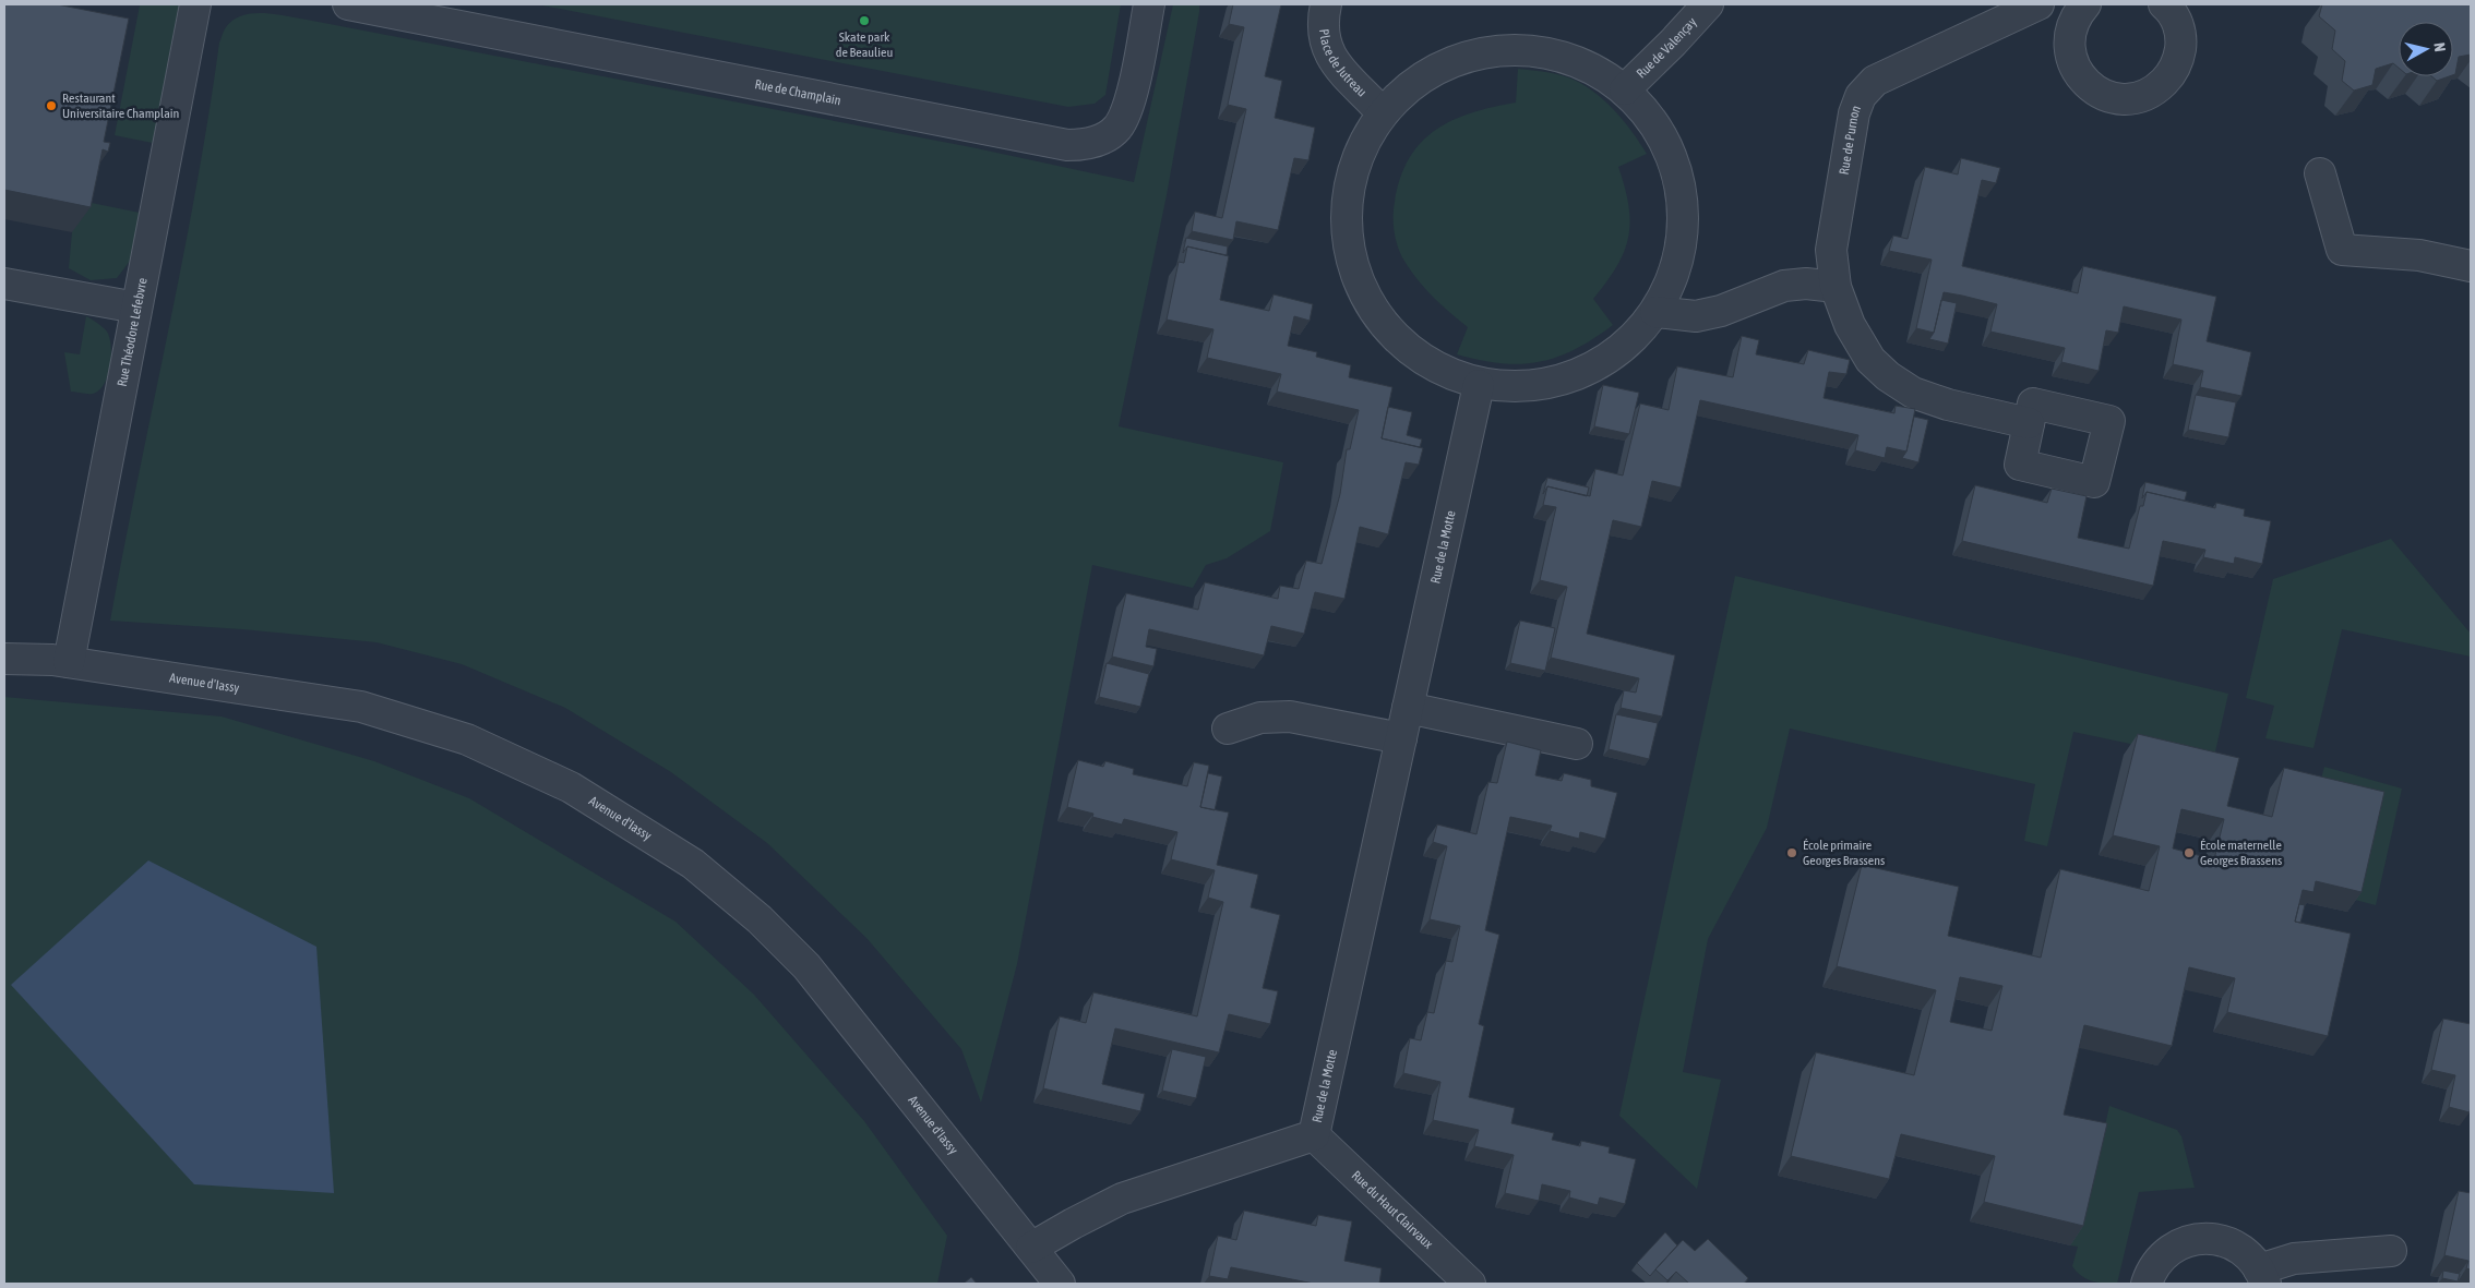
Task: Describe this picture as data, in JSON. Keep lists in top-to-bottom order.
{
  "streets": {
    "street": [
      "Rue de Valençay",
      "Place de Jutreau",
      "Rue de Champlain",
      "Rue de Purnon",
      "Rue Théodore Lefebvre",
      "Rue de la Motte",
      "Avenue d'Iassy",
      "Rue du Haut Clairvaux"
    ]
  },
  "crossings": [
    ["Rue Théodore Lefebvre", "Avenue d'Iassy"],
    ["Rue de la Motte", "Avenue d'Iassy"],
    ["Rue de la Motte", "Rue du Haut Clairvaux"]
  ],
  "places": [
    "Skate park de Beaulieu",
    "Restaurant Universitaire Champlain",
    "École primaire Georges Brassens",
    "École maternelle Georges Brassens"
  ],
  "north": "right"
}
